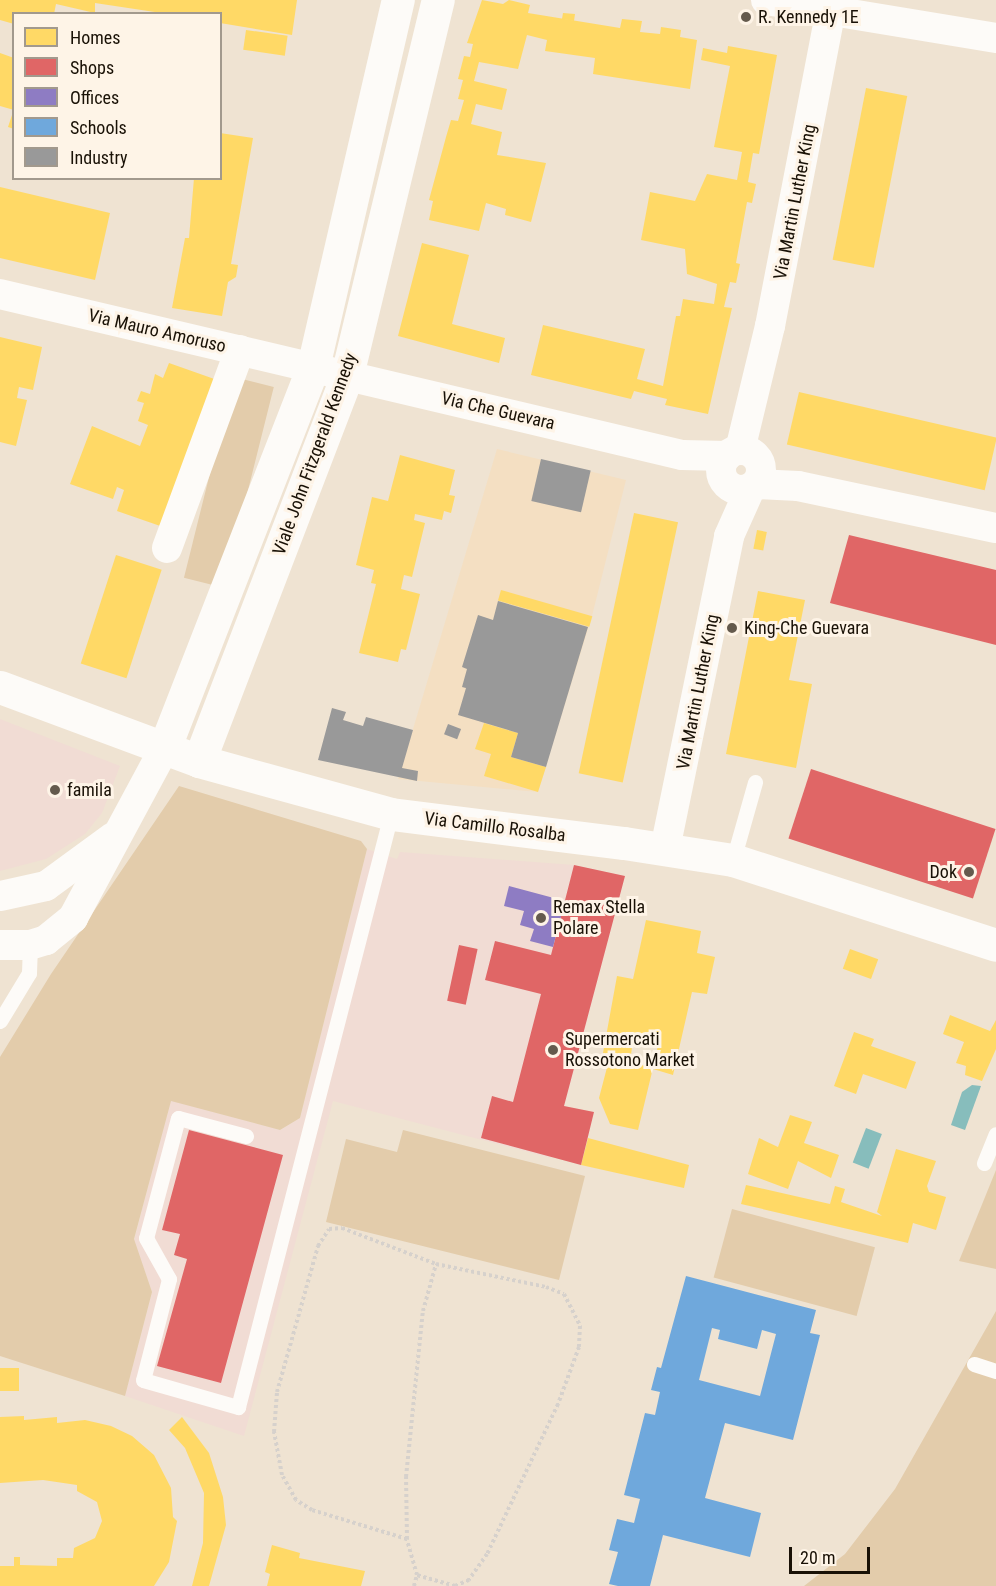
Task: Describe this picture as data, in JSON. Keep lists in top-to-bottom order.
{
  "streets": {
    "main road": ["Viale John Fitzgerald Kennedy", "Via Camillo Rosalba"],
    "street": ["Via Martin Luther King", "Via Mauro Amoruso", "Via Che Guevara"]
  },
  "crossings": [
    ["Via Martin Luther King", "Via Che Guevara"],
    ["Via Martin Luther King", "Via Camillo Rosalba"],
    ["Via Mauro Amoruso", "Via Che Guevara"],
    ["Via Mauro Amoruso", "Viale John Fitzgerald Kennedy"],
    ["Via Che Guevara", "Viale John Fitzgerald Kennedy"],
    ["Viale John Fitzgerald Kennedy", "Via Camillo Rosalba"]
  ],
  "places": [
    "R. Kennedy 1E",
    "King-Che Guevara",
    "famila",
    "Dok",
    "Remax Stella Polare",
    "Supermercati Rossotono Market"
  ],
  "legend": [
    "Homes",
    "Shops",
    "Offices",
    "Schools",
    "Industry"
  ],
  "scale_bar": "20 m"
}
